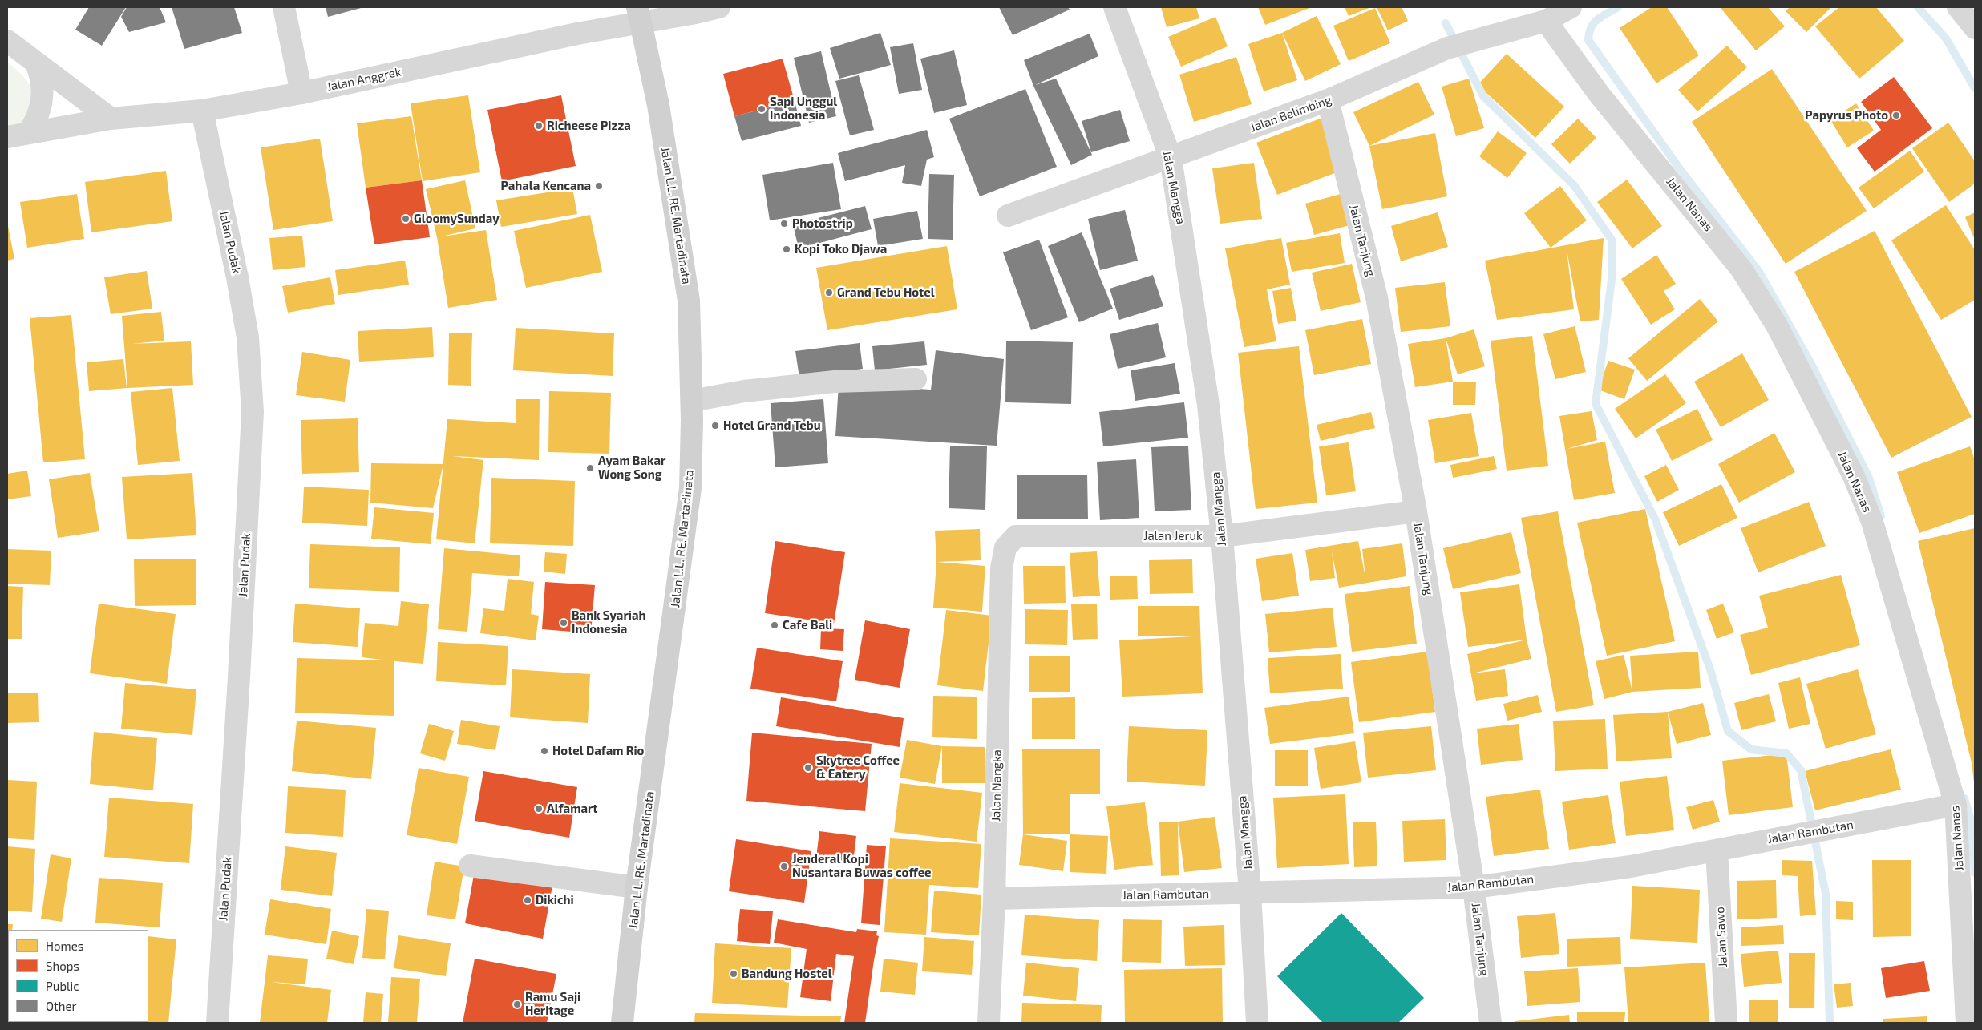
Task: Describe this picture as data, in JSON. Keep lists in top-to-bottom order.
{
  "streets": {
    "main road": ["Jalan L.L. RE. Martadinata"],
    "street": [
      "Jalan Anggrek",
      "Jalan Belimbing",
      "Jalan Mangga",
      "Jalan Nanas",
      "Jalan Tanjung",
      "Jalan Pudak",
      "Jalan Jeruk",
      "Jalan Nangka",
      "Jalan Rambutan",
      "Jalan Sawo"
    ]
  },
  "crossings": [
    ["Jalan Anggrek", "Jalan L.L. RE. Martadinata"],
    ["Jalan Anggrek", "Jalan Pudak"],
    ["Jalan Belimbing", "Jalan Mangga"],
    ["Jalan Belimbing", "Jalan Nanas"],
    ["Jalan Belimbing", "Jalan Tanjung"],
    ["Jalan Mangga", "Jalan Jeruk"],
    ["Jalan Mangga", "Jalan Rambutan"],
    ["Jalan Nanas", "Jalan Rambutan"],
    ["Jalan Tanjung", "Jalan Jeruk"],
    ["Jalan Tanjung", "Jalan Rambutan"],
    ["Jalan Jeruk", "Jalan Nangka"],
    ["Jalan Nangka", "Jalan Rambutan"],
    ["Jalan Rambutan", "Jalan Sawo"]
  ],
  "places": [
    "Sapi Unggul Indonesia",
    "Papyrus Photo",
    "Richeese Pizza",
    "Pahala Kencana",
    "GloomySunday",
    "Photostrip",
    "Kopi Toko Djawa",
    "Grand Tebu Hotel",
    "Hotel Grand Tebu",
    "Ayam Bakar Wong Song",
    "Bank Syariah Indonesia",
    "Cafe Bali",
    "Hotel Dafam Rio",
    "Skytree Coffee & Eatery",
    "Alfamart",
    "Jenderal Kopi Nusantara Buwas coffee",
    "Dikichi",
    "Bandung Hostel",
    "Ramu Saji Heritage"
  ],
  "legend": [
    "Homes",
    "Shops",
    "Public",
    "Other"
  ]
}
